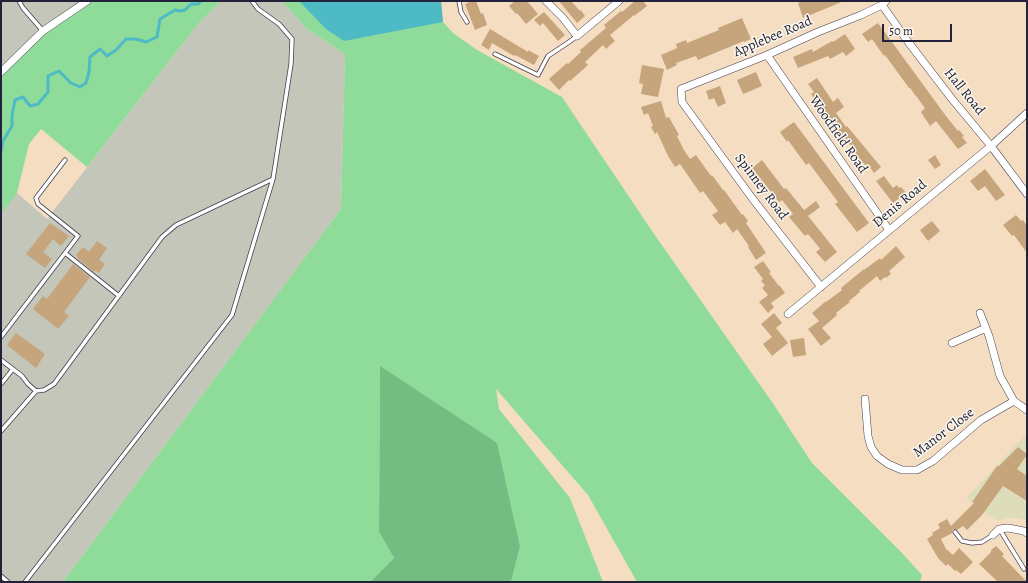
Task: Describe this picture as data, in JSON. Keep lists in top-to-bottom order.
{
  "streets": {
    "street": [
      "Applebee Road",
      "Hall Road",
      "Woodfield Road",
      "Spinney Road",
      "Denis Road",
      "Manor Close"
    ]
  },
  "crossings": [
    ["Applebee Road", "Hall Road"],
    ["Applebee Road", "Woodfield Road"],
    ["Applebee Road", "Spinney Road"],
    ["Hall Road", "Denis Road"],
    ["Woodfield Road", "Denis Road"],
    ["Spinney Road", "Denis Road"]
  ],
  "scale_bar": "50 m"
}
